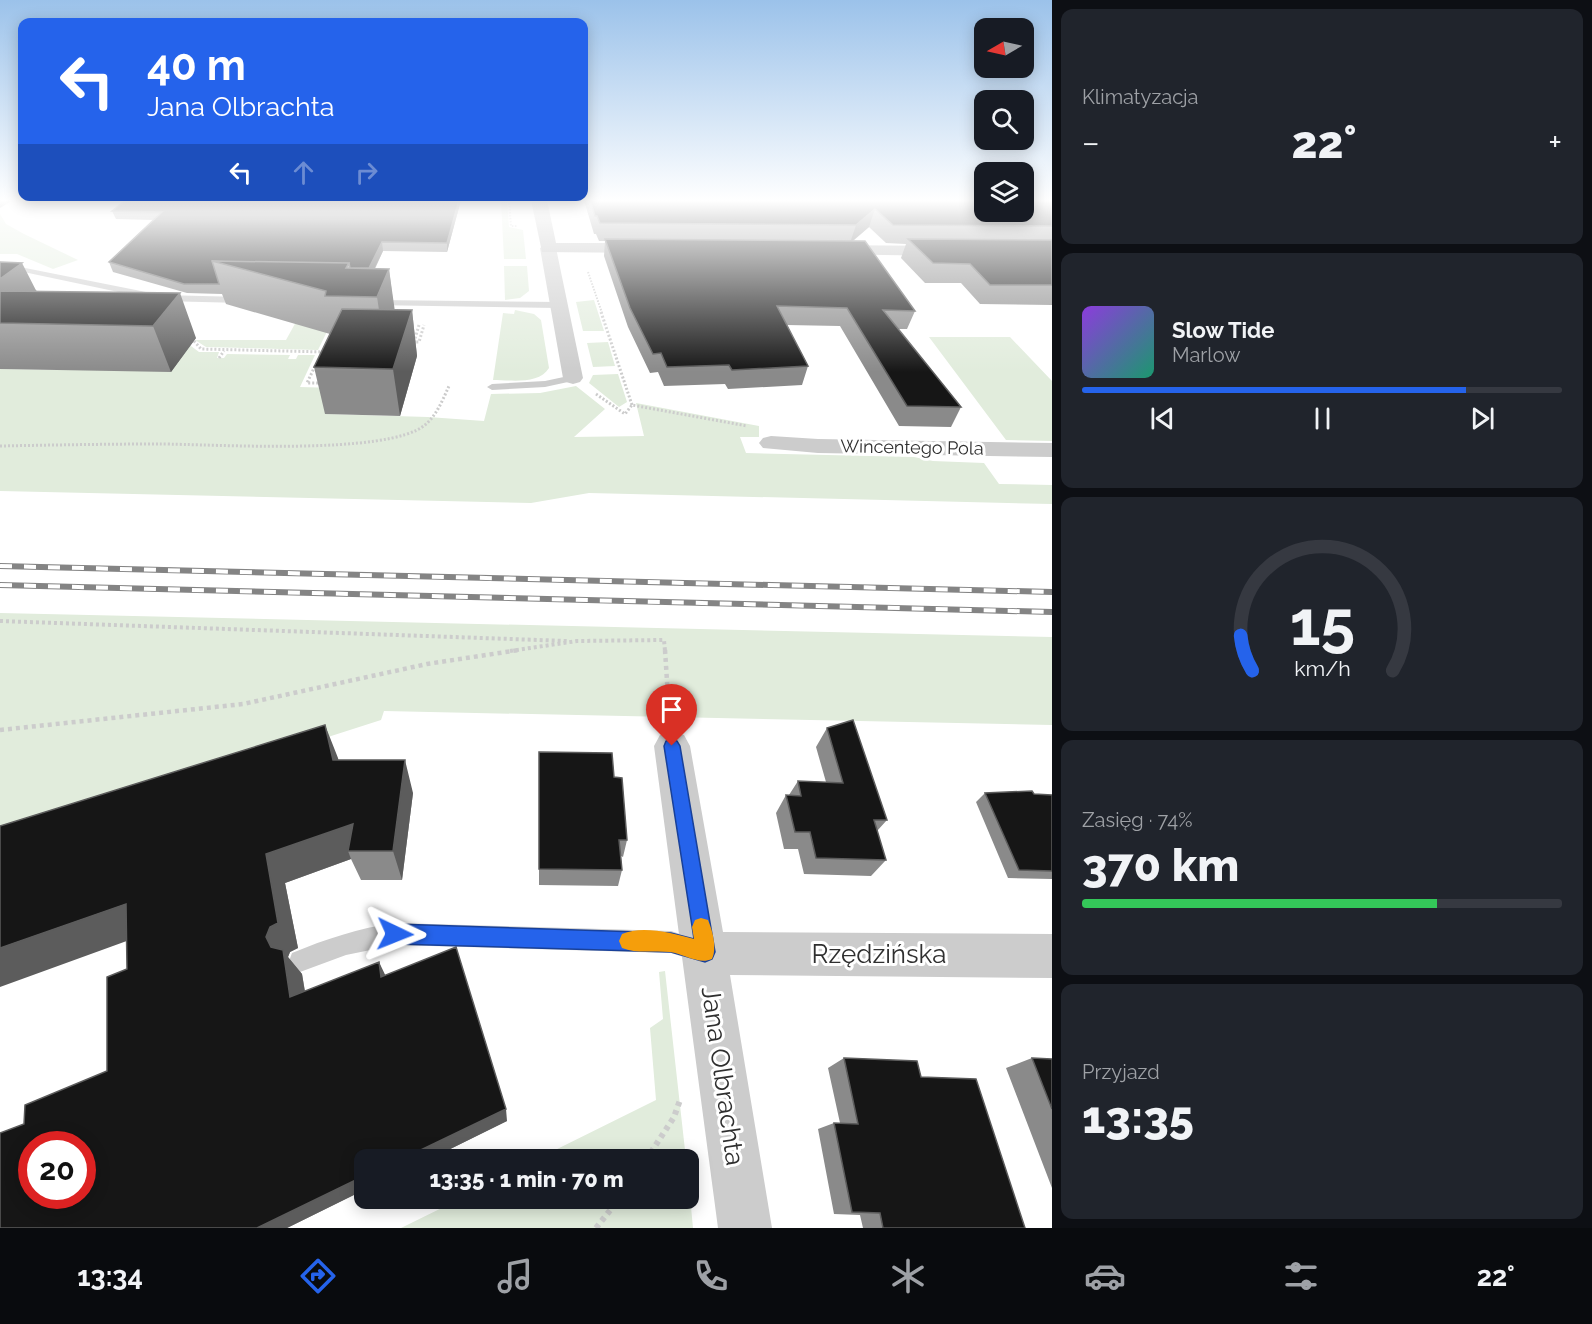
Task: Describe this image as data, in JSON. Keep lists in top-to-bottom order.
{
  "streets": {
    "street": ["Wincentego Pola", "Rzędzińska", "Jana Olbrachta"]
  },
  "crossings": [
    ["Rzędzińska", "Jana Olbrachta"]
  ],
  "north": "left",
  "page": {
    "tile": [
      "Klimatyzacja",
      ["Zasięg · 74%", "370 km"],
      ["Przyjazd", "13:35"]
    ],
    "turn": ["40 m", "Jana Olbrachta"],
    "heat": ["−", "22°", "+"],
    "song": ["Slow Tide", "Marlow"],
    "limit": "20",
    "trip": "13:35 · 1 min · 70 m",
    "tabs": ["13:34", "22°"],
    "gauge": ["15", "km/h"]
  }
}
